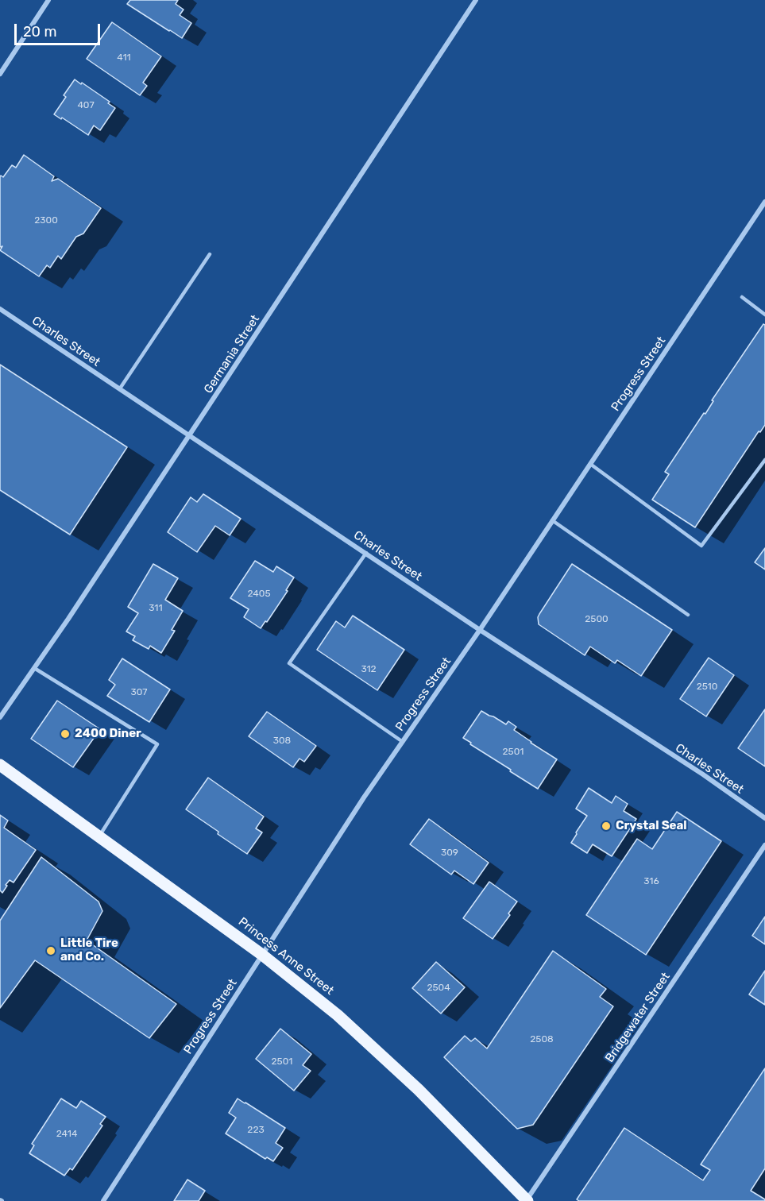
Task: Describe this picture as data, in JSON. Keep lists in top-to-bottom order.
{
  "streets": {
    "main road": ["Princess Anne Street"],
    "street": [
      "Charles Street",
      "Germania Street",
      "Progress Street",
      "Bridgewater Street"
    ]
  },
  "crossings": [
    ["Charles Street", "Germania Street"],
    ["Charles Street", "Progress Street"],
    ["Progress Street", "Princess Anne Street"],
    ["Princess Anne Street", "Bridgewater Street"]
  ],
  "places": ["2400 Diner", "Crystal Seal", "Little Tire and Co."],
  "house_numbers": [
    "411",
    "407",
    "2300",
    "2405",
    "311",
    "2500",
    "312",
    "2510",
    "307",
    "308",
    "2501",
    "309",
    "316",
    "2504",
    "2508",
    "2501",
    "223",
    "2414"
  ],
  "scale_bar": "20 m"
}
